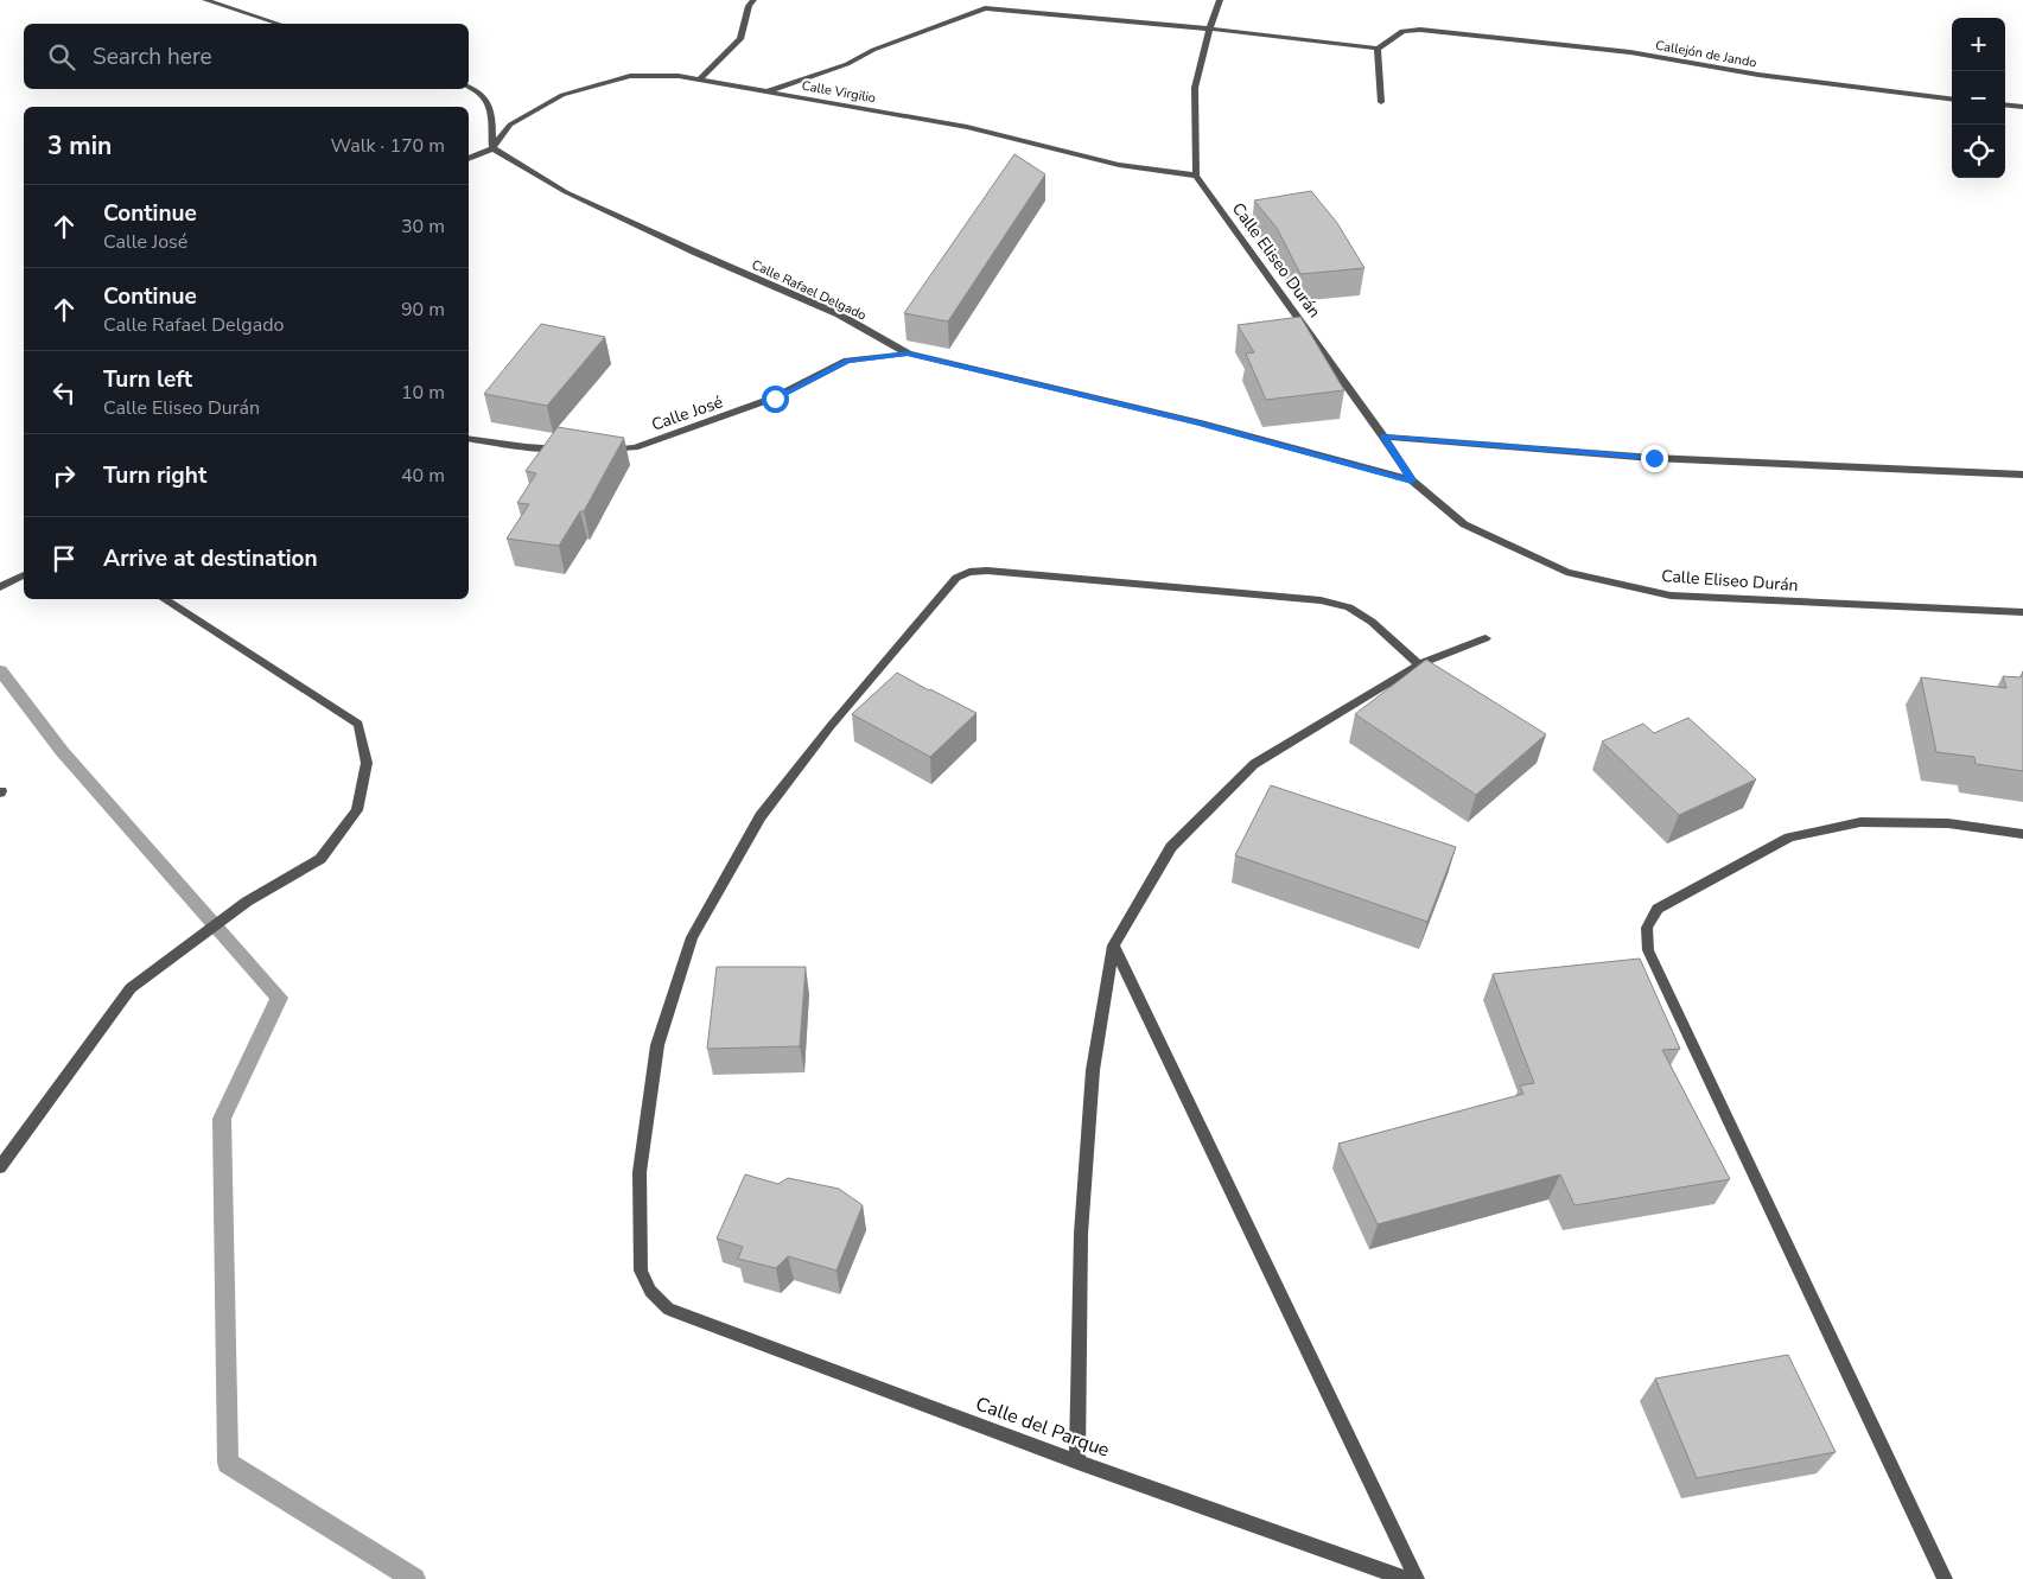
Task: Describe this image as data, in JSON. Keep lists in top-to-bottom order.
{
  "streets": {
    "street": [
      "Callejón de Jando",
      "Calle Virgilio",
      "Calle Eliseo Durán",
      "Calle Rafael Delgado",
      "Calle José",
      "Calle del Parque"
    ]
  },
  "crossings": [
    ["Calle Virgilio", "Calle Eliseo Durán"],
    ["Calle Virgilio", "Calle Rafael Delgado"],
    ["Calle Eliseo Durán", "Calle Rafael Delgado"],
    ["Calle Rafael Delgado", "Calle José"]
  ],
  "page": {
    "map_buttons": ["+", "−"],
    "search": "Search here",
    "heading": ["3 min", "Walk · 170 m"],
    "list": [
      ["Continue", "Calle José", "30 m"],
      ["Continue", "Calle Rafael Delgado", "90 m"],
      ["Turn left", "Calle Eliseo Durán", "10 m"],
      ["Turn right", "40 m"],
      "Arrive at destination"
    ]
  }
}
